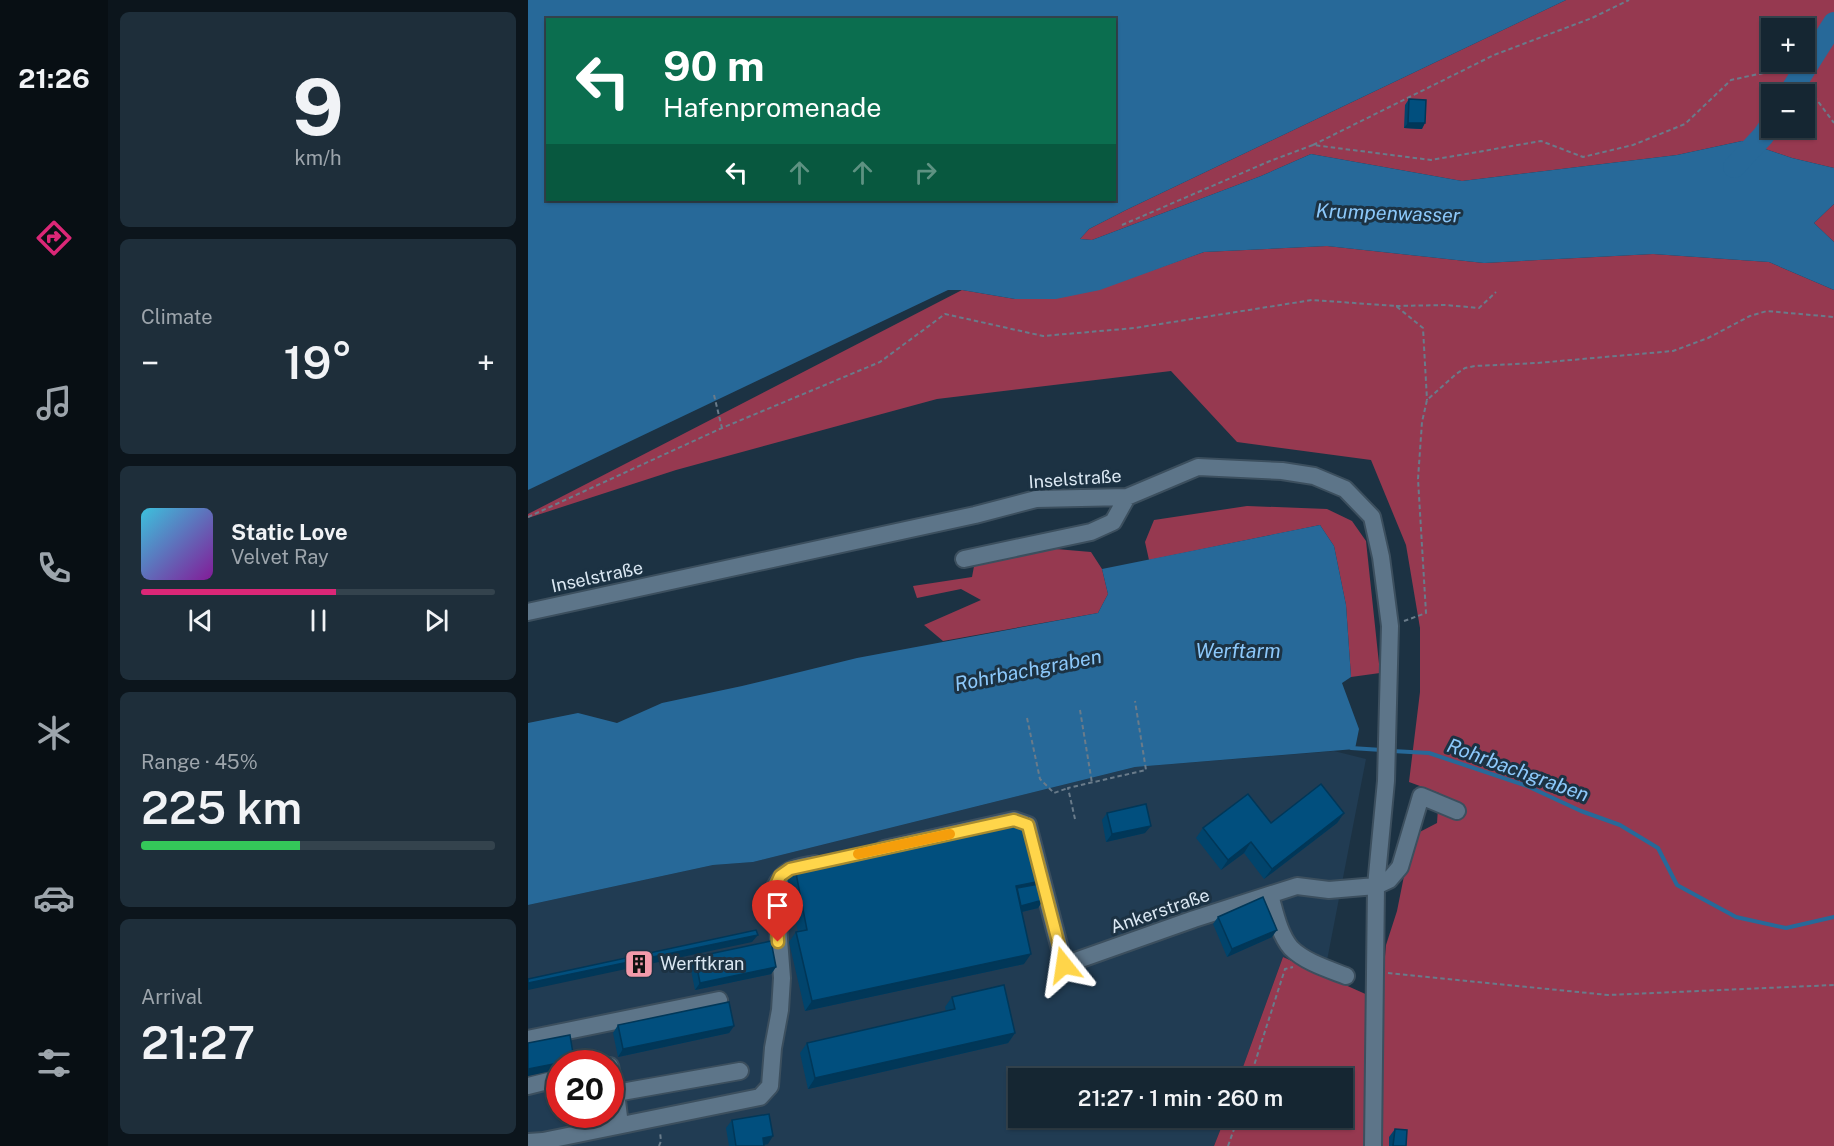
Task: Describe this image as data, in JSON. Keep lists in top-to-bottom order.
{
  "streets": {
    "street": ["Inselstraße", "Ankerstraße"]
  },
  "crossings": [
    ["Inselstraße", "Ankerstraße"]
  ],
  "water": ["Krumpenwasser", "Werftarm", "Rohrbachgraben"],
  "places": {
    "building": ["Werftkran"]
  },
  "page": {
    "tabs": "21:26",
    "tile": [
      ["9", "km/h"],
      "Climate",
      ["Range · 45%", "225 km"],
      ["Arrival", "21:27"]
    ],
    "map_buttons": ["+", "−"],
    "turn": ["90 m", "Hafenpromenade"],
    "heat": ["−", "19°", "+"],
    "song": ["Static Love", "Velvet Ray"],
    "limit": "20",
    "trip": "21:27 · 1 min · 260 m"
  }
}
